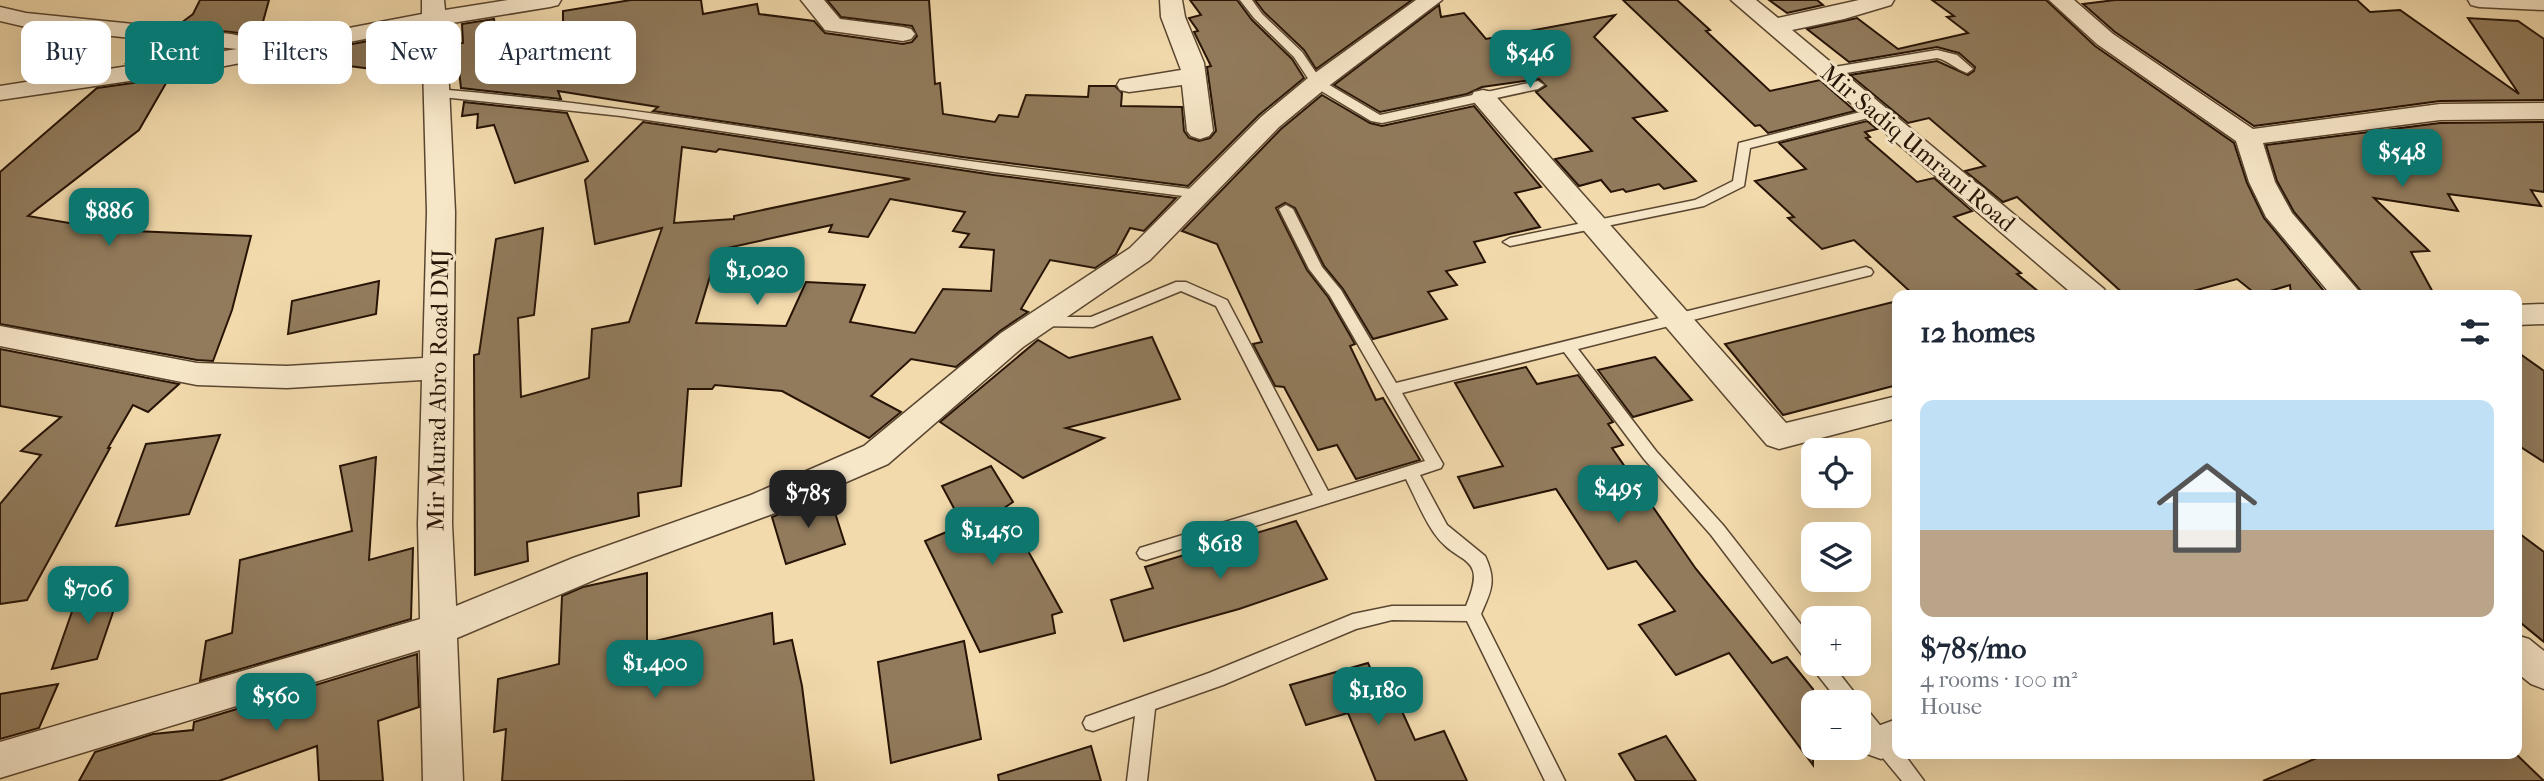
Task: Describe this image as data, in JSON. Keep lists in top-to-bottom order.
{
  "streets": {
    "street": ["Mir Sadiq Umrani Road", "Mir Murad Abro Road DMJ"]
  },
  "page": {
    "chip": [
      "Buy",
      "Rent",
      "Filters",
      "New",
      "Apartment"
    ],
    "price": [
      "$546",
      "$548",
      "$886",
      "$1,020",
      "$495",
      "$785",
      "$1,450",
      "$618",
      "$706",
      "$1,400",
      "$1,180",
      "$560"
    ],
    "heading": "12 homes",
    "list": [
      {
        "name": "$785/mo",
        "note": "4 rooms · 100 m² · House"
      }
    ],
    "map_buttons": ["+", "−"]
  }
}
